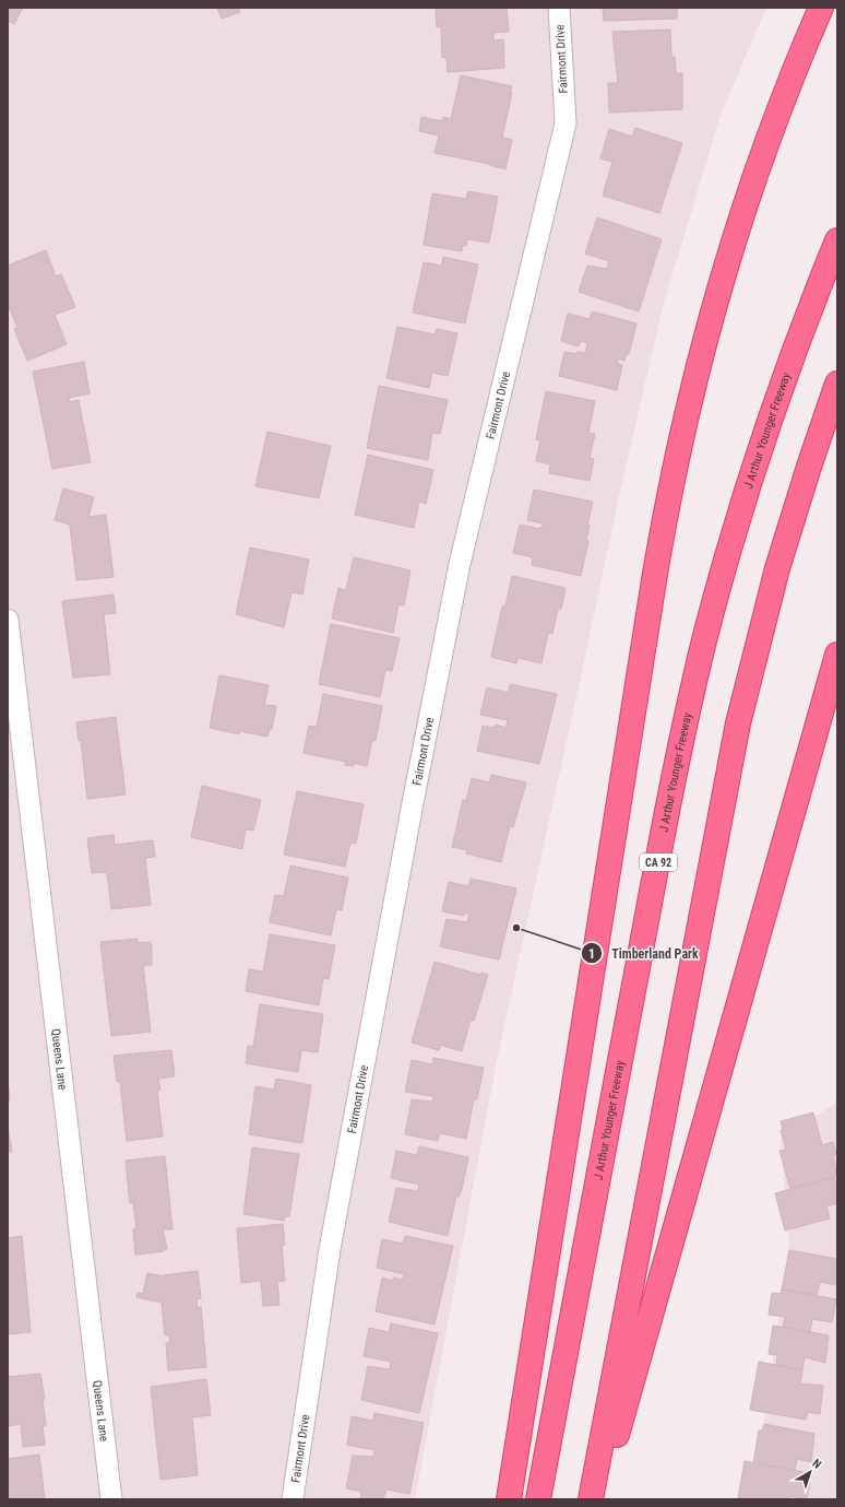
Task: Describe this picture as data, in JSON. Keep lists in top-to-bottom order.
{
  "streets": {
    "highway": ["J Arthur Younger Freeway", "CA 92"],
    "street": ["Fairmont Drive", "Queens Lane"]
  },
  "places": ["Timberland Park"],
  "north": "top right"
}
